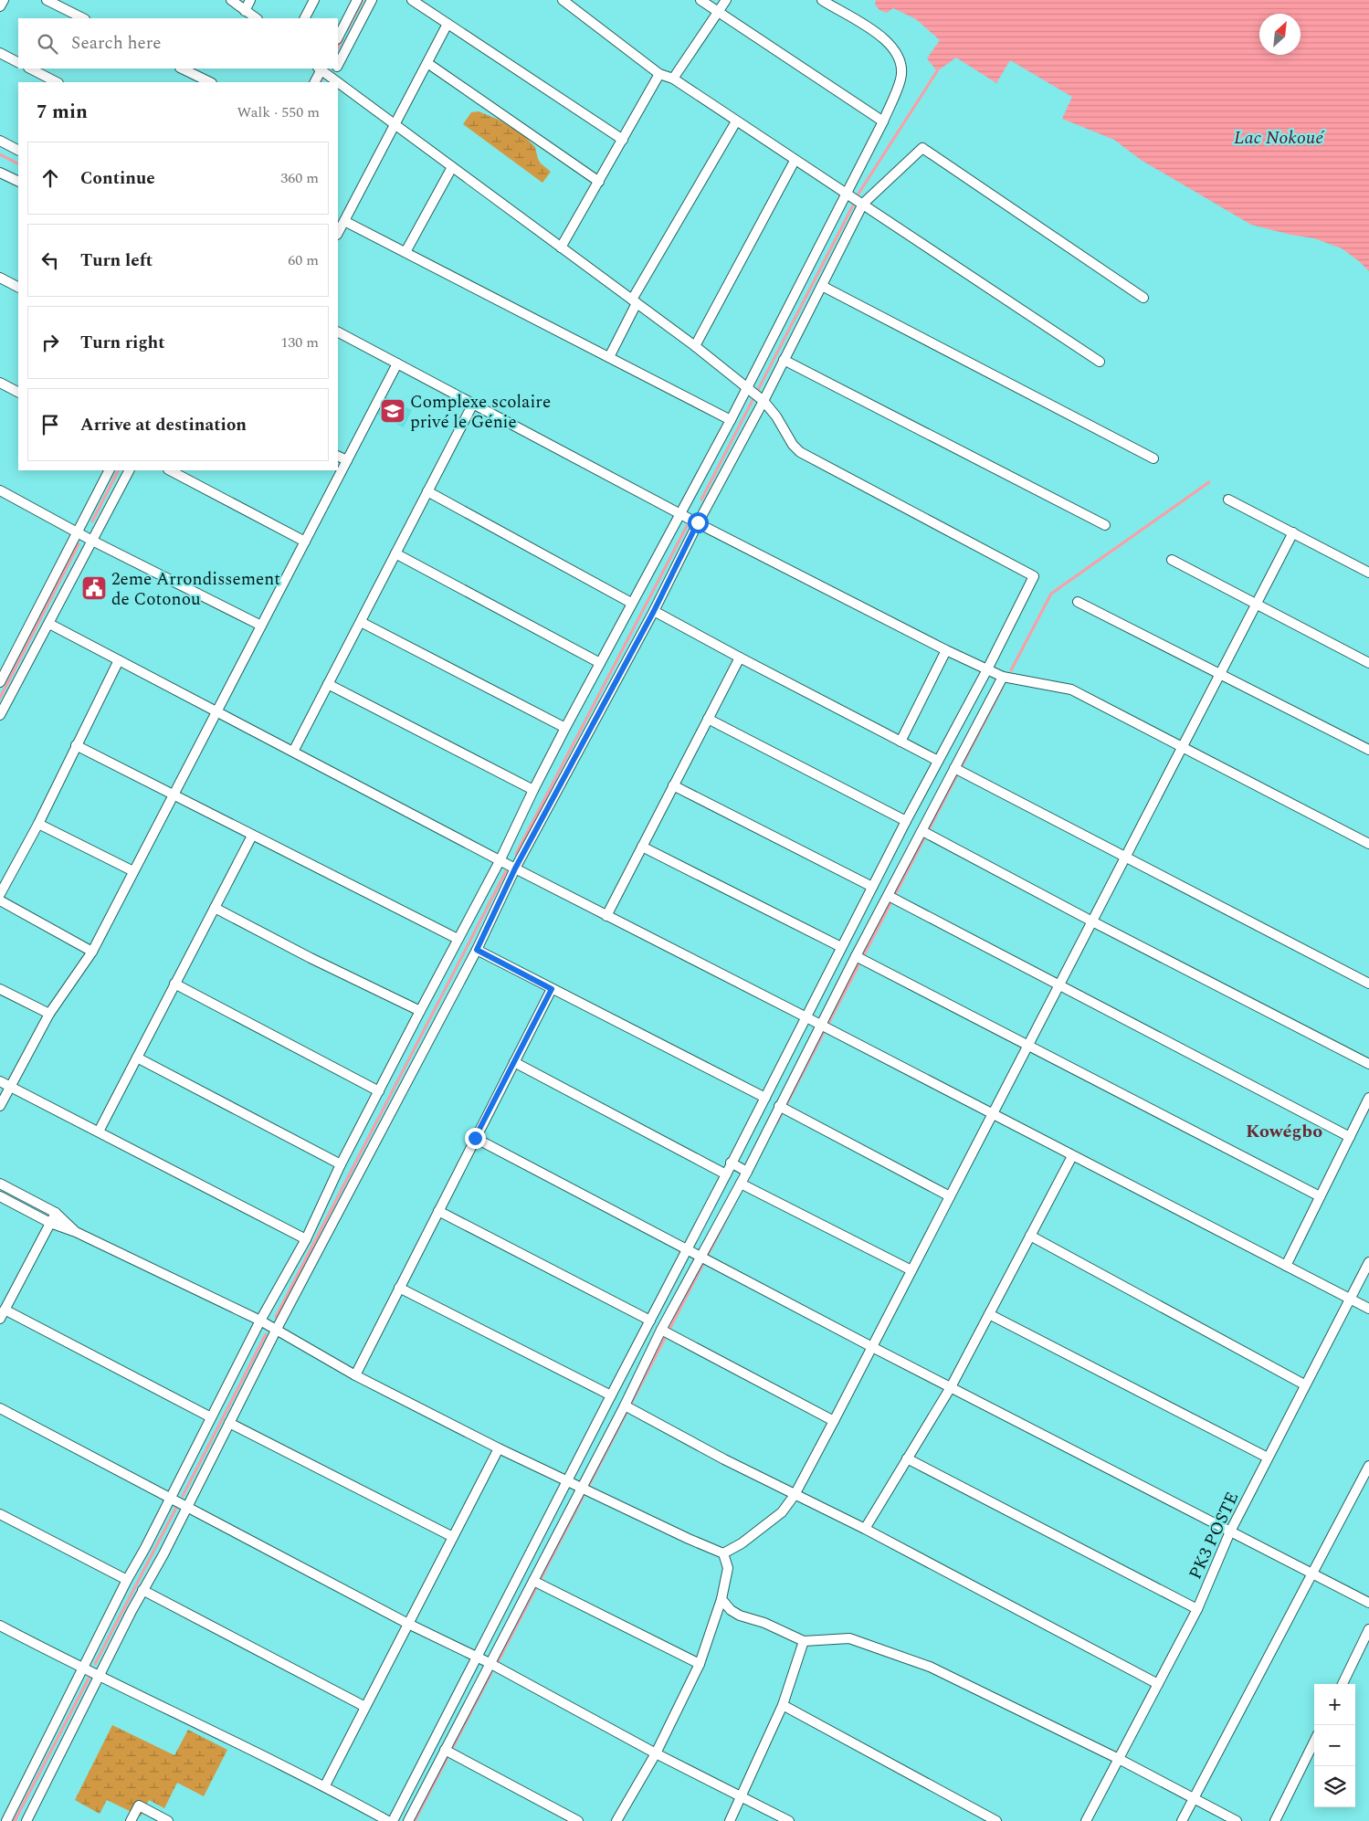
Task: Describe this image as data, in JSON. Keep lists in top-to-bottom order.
{
  "streets": {
    "street": ["PK3 POSTE"]
  },
  "districts": ["Kowégbo"],
  "water": ["Lac Nokoué"],
  "places": {
    "school or university": ["Complexe scolaire privé le Génie"],
    "public building": ["2eme Arrondissement de Cotonou"]
  },
  "north": "top right",
  "page": {
    "search": "Search here",
    "heading": ["7 min", "Walk · 550 m"],
    "list": [
      ["Continue", "360 m"],
      ["Turn left", "60 m"],
      ["Turn right", "130 m"],
      "Arrive at destination"
    ],
    "map_buttons": ["+", "−"]
  }
}
